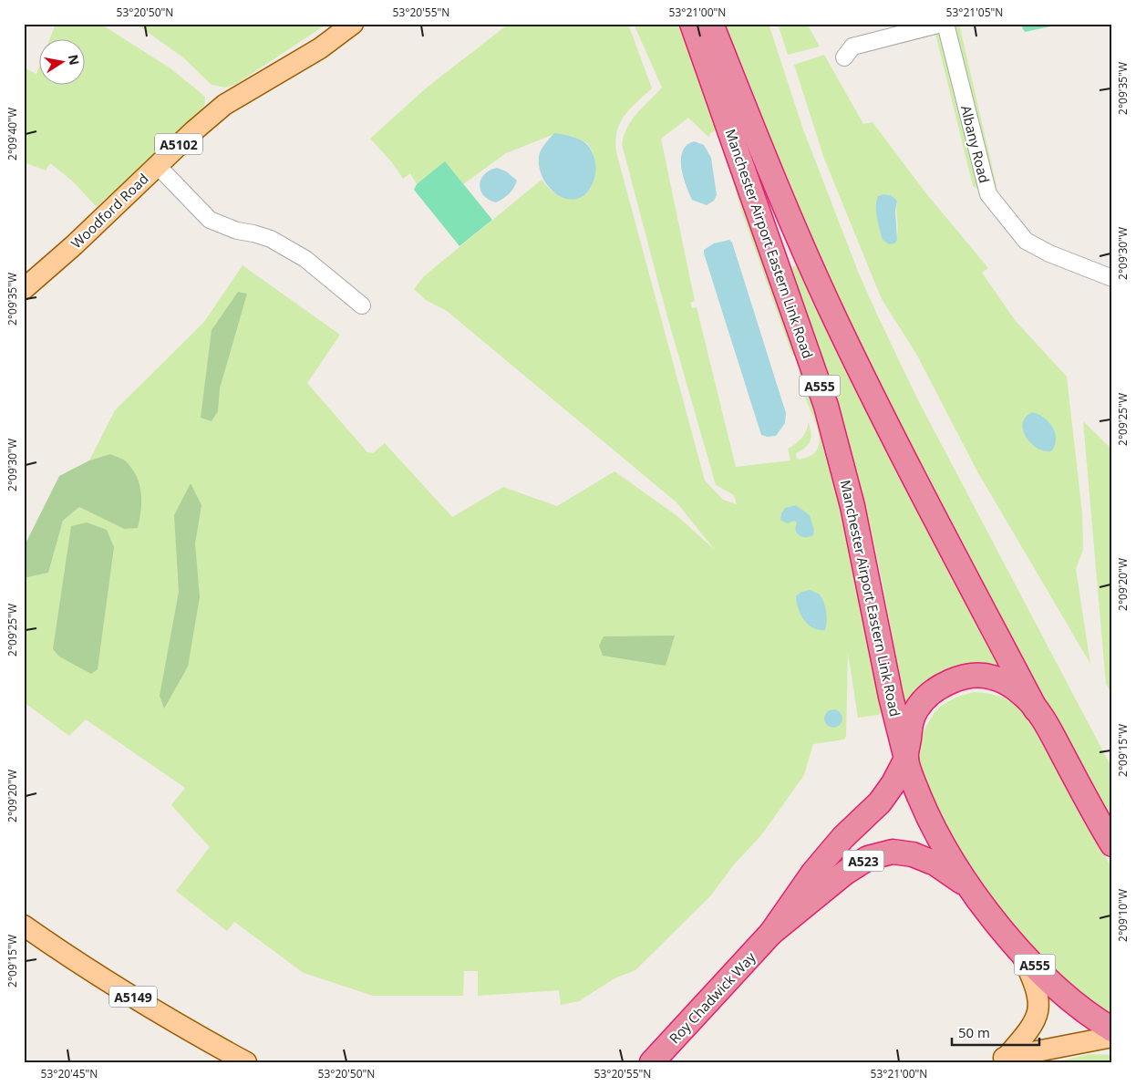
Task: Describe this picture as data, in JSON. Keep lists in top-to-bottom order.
{
  "streets": {
    "highway": [
      "Manchester Airport Eastern Link Road",
      "A555",
      "A523",
      "Roy Chadwick Way"
    ],
    "main road": ["A5102", "Woodford Road", "A5149"],
    "street": ["Albany Road"]
  },
  "crossings": [
    ["Manchester Airport Eastern Link Road", "A555"],
    ["Manchester Airport Eastern Link Road", "Roy Chadwick Way"],
    ["A555", "Roy Chadwick Way"]
  ],
  "scale_bar": "50 m",
  "north": "right",
  "coordinates": [
    "53°20'50\"N",
    "53°20'55\"N",
    "53°21'00\"N",
    "53°21'05\"N",
    "2°09'35\"W",
    "2°09'40\"W",
    "2°09'30\"W",
    "2°09'25\"W",
    "2°09'20\"W",
    "2°09'15\"W",
    "2°09'10\"W",
    "53°20'45\"N"
  ]
}
